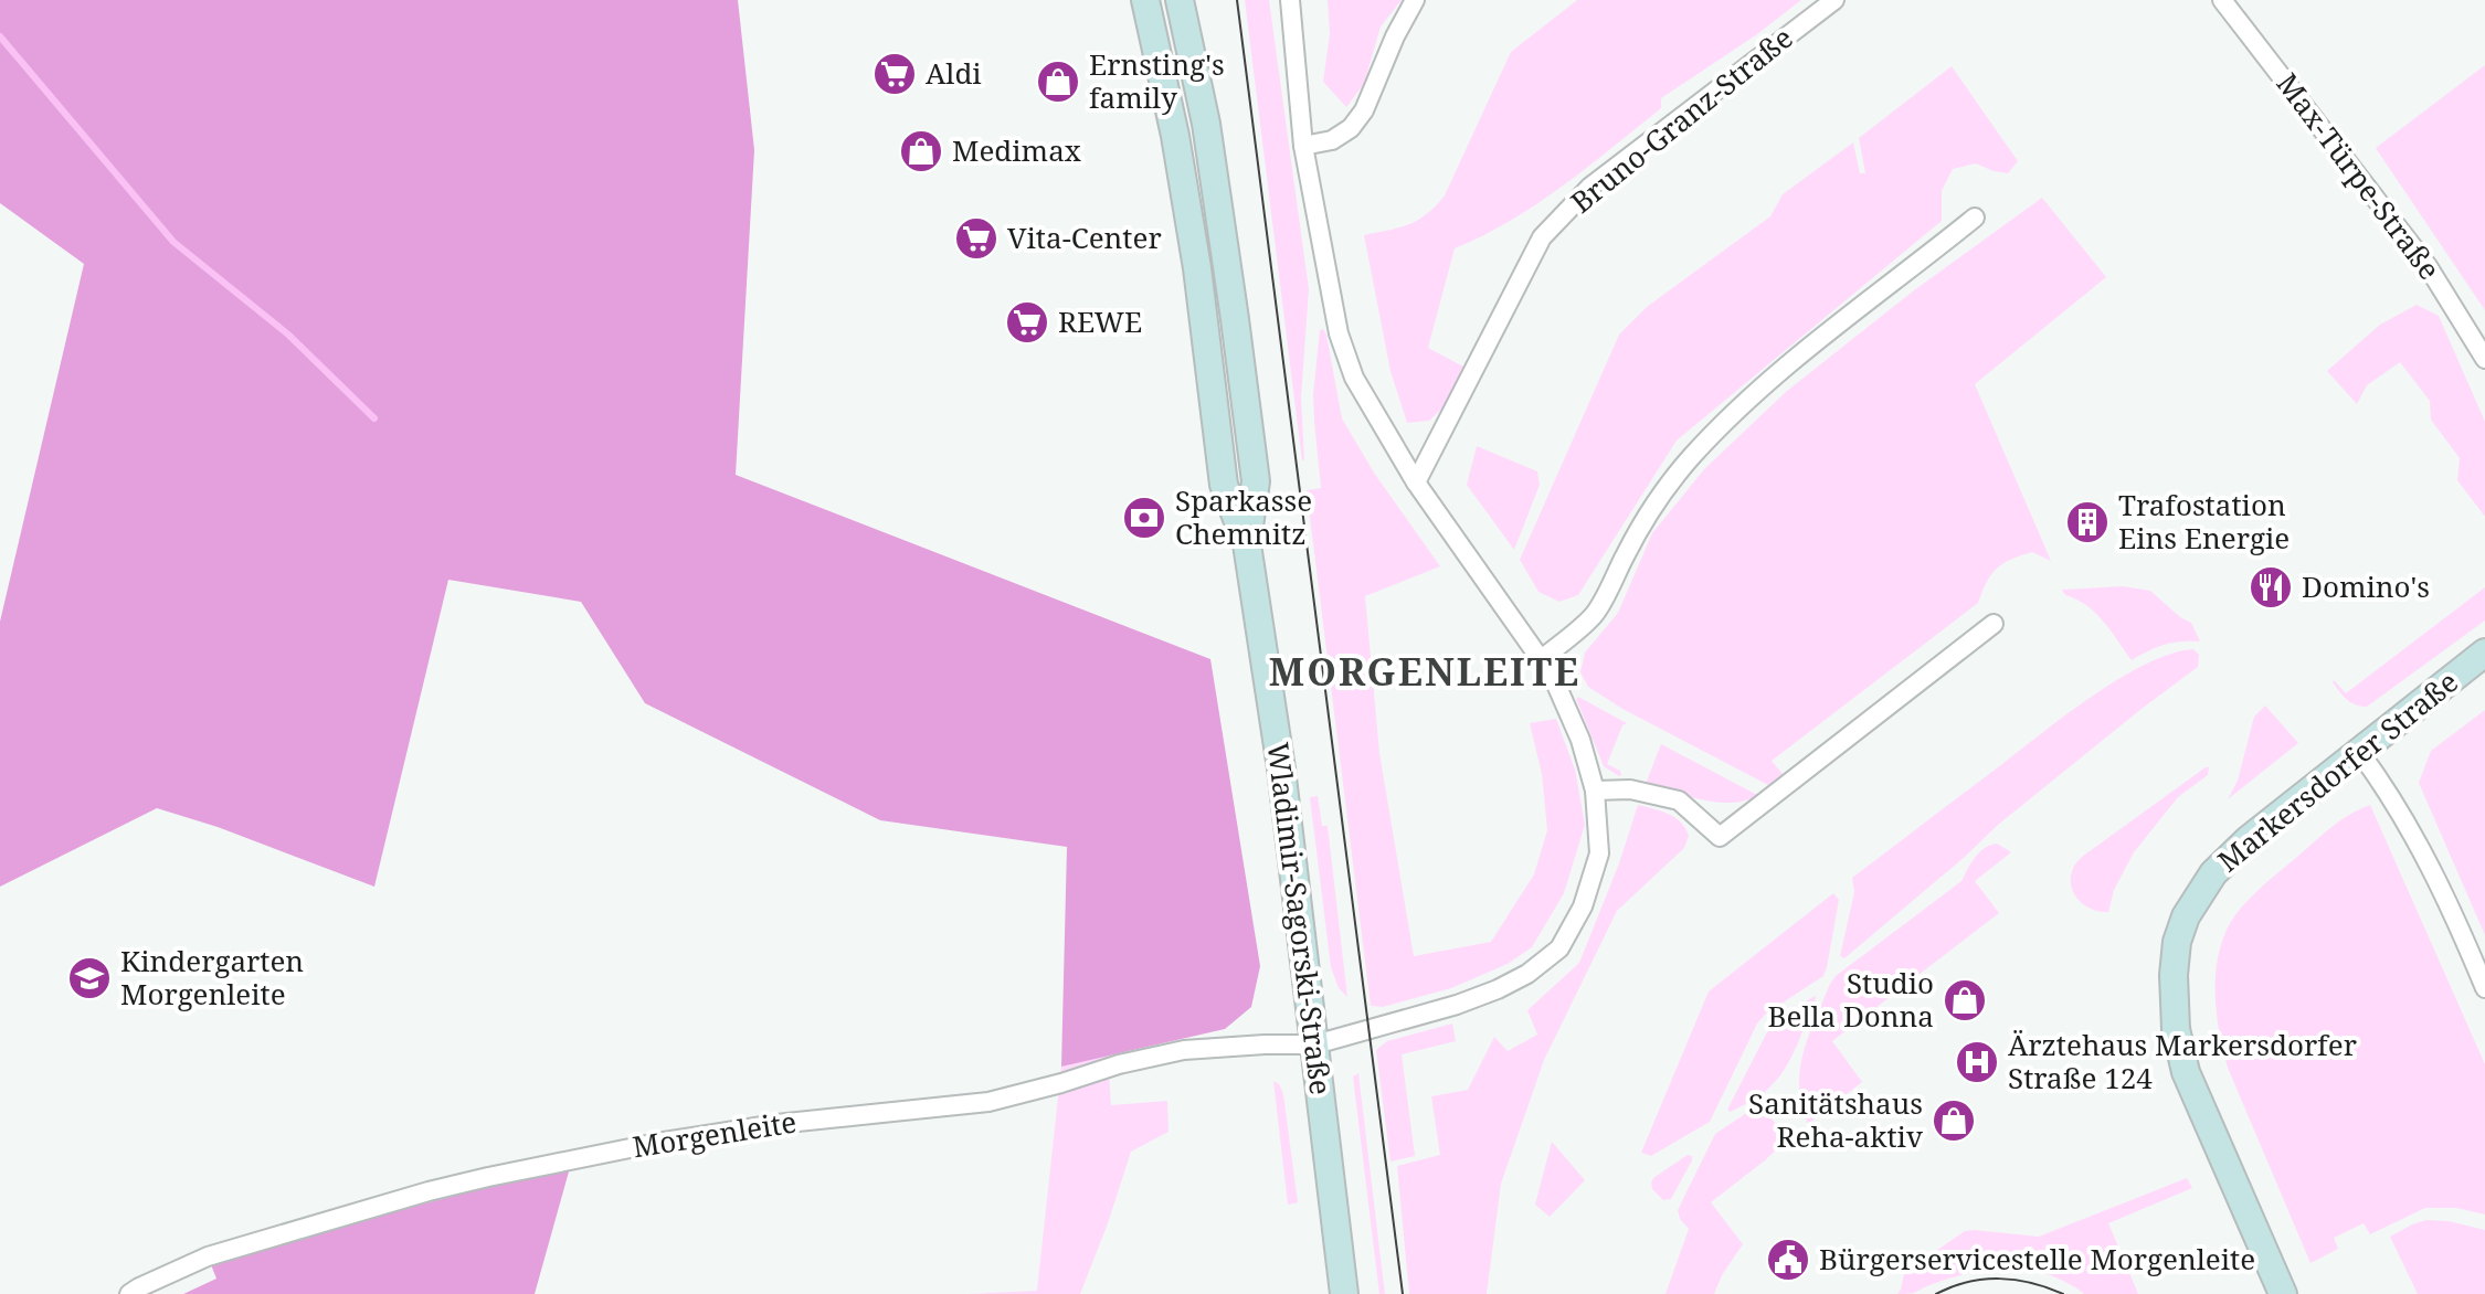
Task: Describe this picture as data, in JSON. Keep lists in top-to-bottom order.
{
  "streets": {
    "main road": ["Markersdorfer Straße", "Wladimir-Sagorski-Straße"],
    "street": ["Bruno-Granz-Straße", "Max-Türpe-Straße", "Morgenleite"]
  },
  "crossings": [
    ["Wladimir-Sagorski-Straße", "Morgenleite"]
  ],
  "districts": ["MORGENLEITE"],
  "places": {
    "supermarket": ["Aldi", "Vita-Center", "REWE"],
    "shop": [
      "Ernsting's family",
      "Medimax",
      "Studio Bella Donna",
      "Sanitätshaus Reha-aktiv"
    ],
    "bank": ["Sparkasse Chemnitz"],
    "building": ["Trafostation Eins Energie"],
    "restaurant": ["Domino's"],
    "school or university": ["Kindergarten Morgenleite"],
    "hospital": ["Ärztehaus Markersdorfer Straße 124"],
    "public building": ["Bürgerservicestelle Morgenleite"]
  }
}
